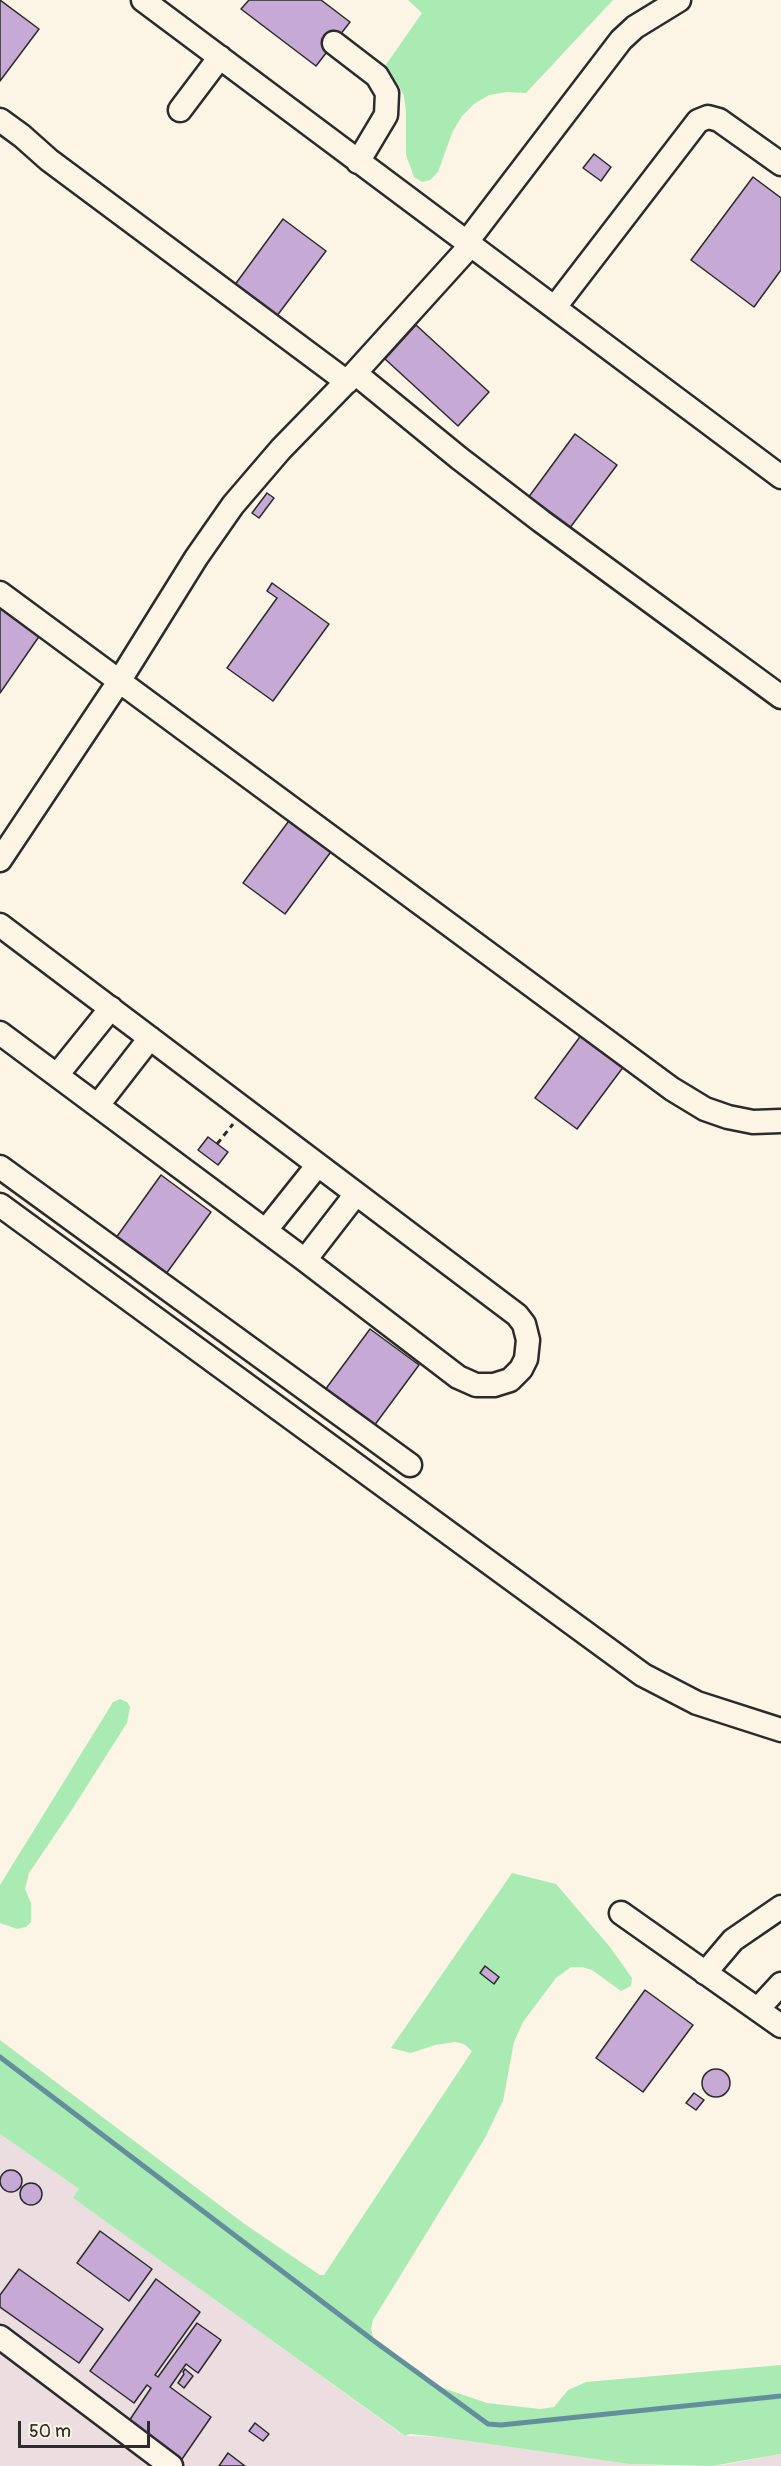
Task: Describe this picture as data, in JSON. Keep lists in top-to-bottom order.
{
  "scale_bar": "50 m"
}
